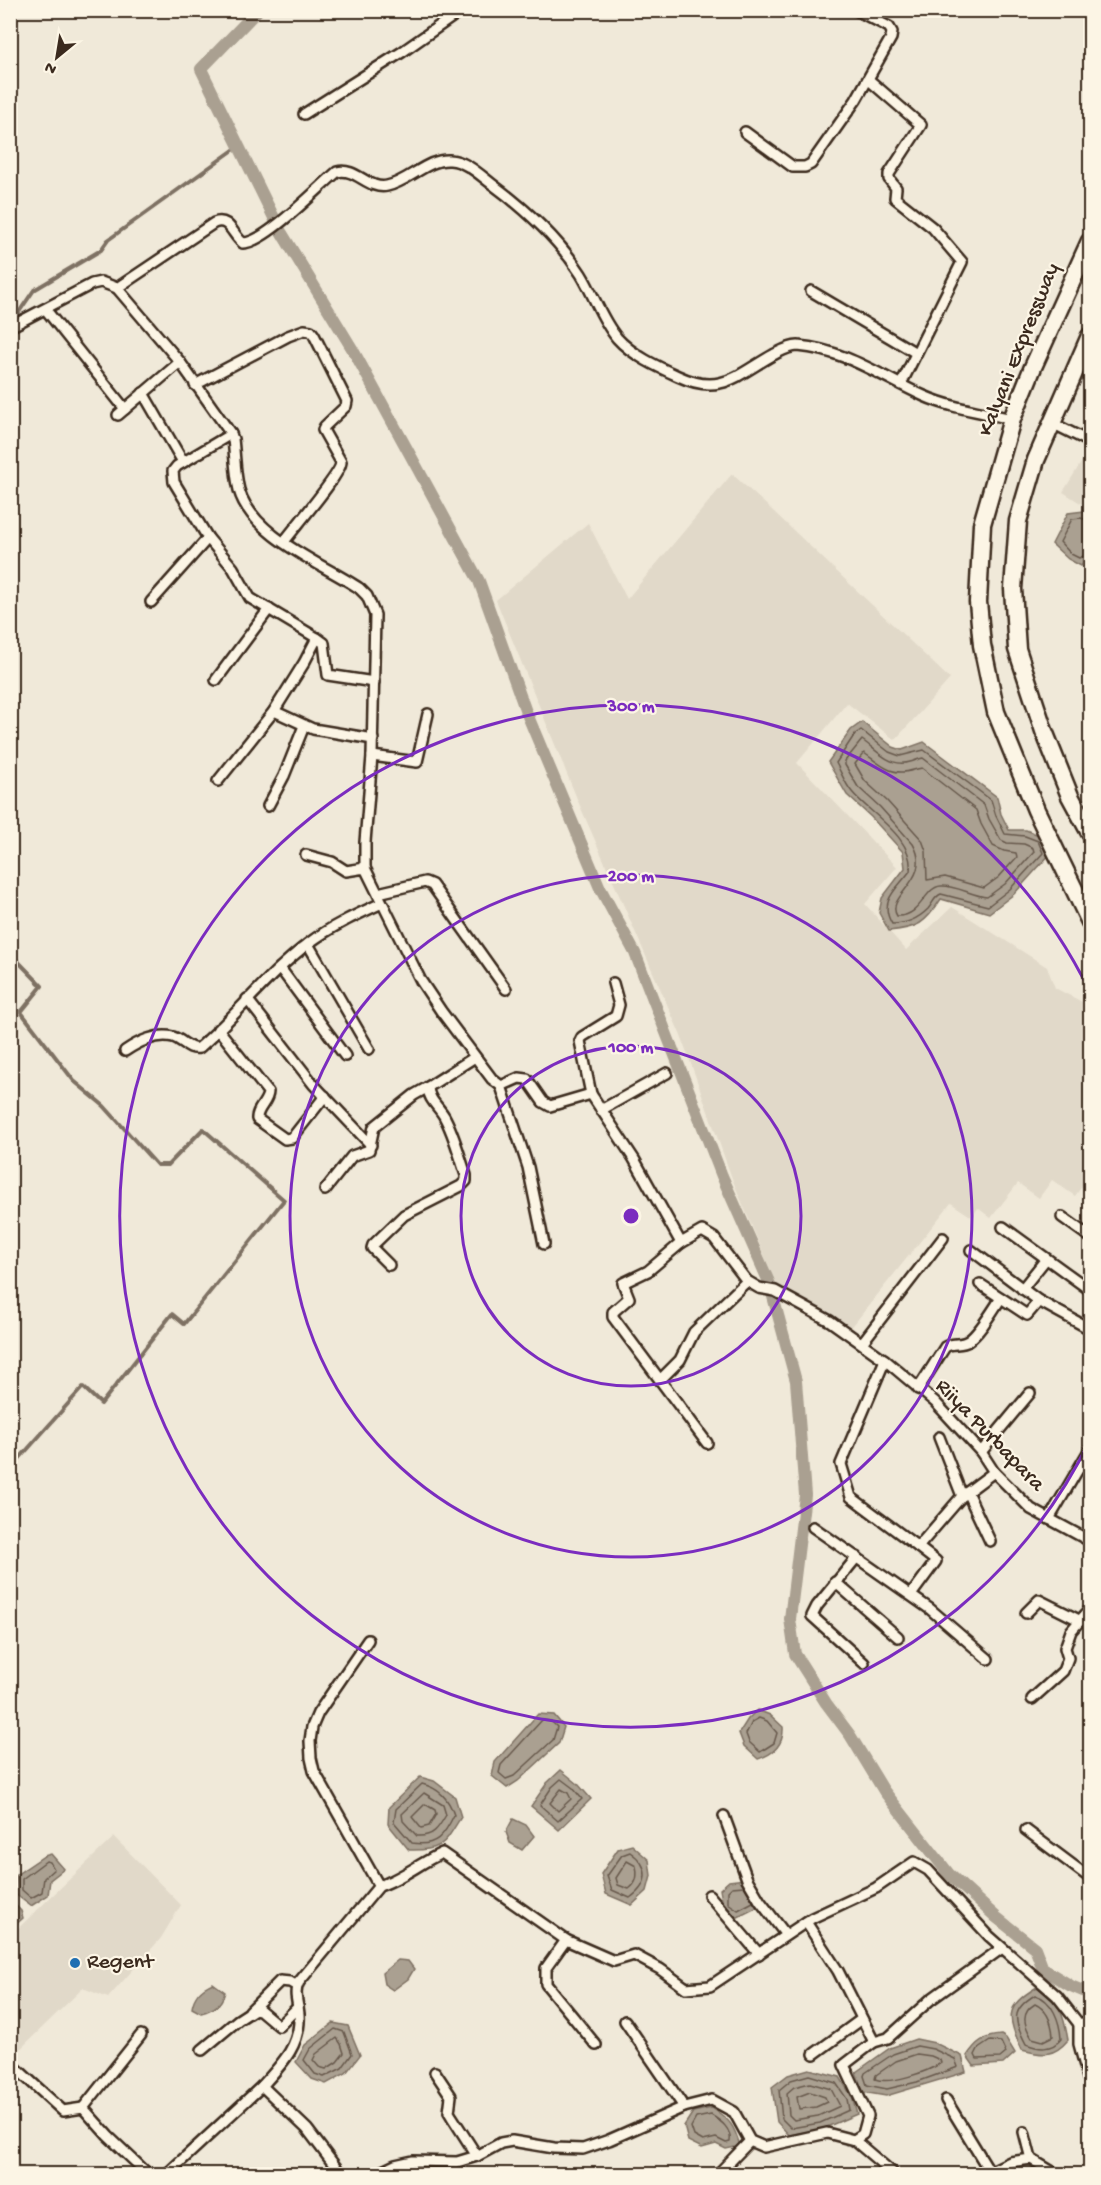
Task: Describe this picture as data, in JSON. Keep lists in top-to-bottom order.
{
  "streets": {
    "highway": ["Kalyani Expressway"],
    "street": ["Riiya Purbapara"]
  },
  "places": ["Regent"],
  "north": "bottom left",
  "rings": ["300 m", "200 m", "100 m"]
}
